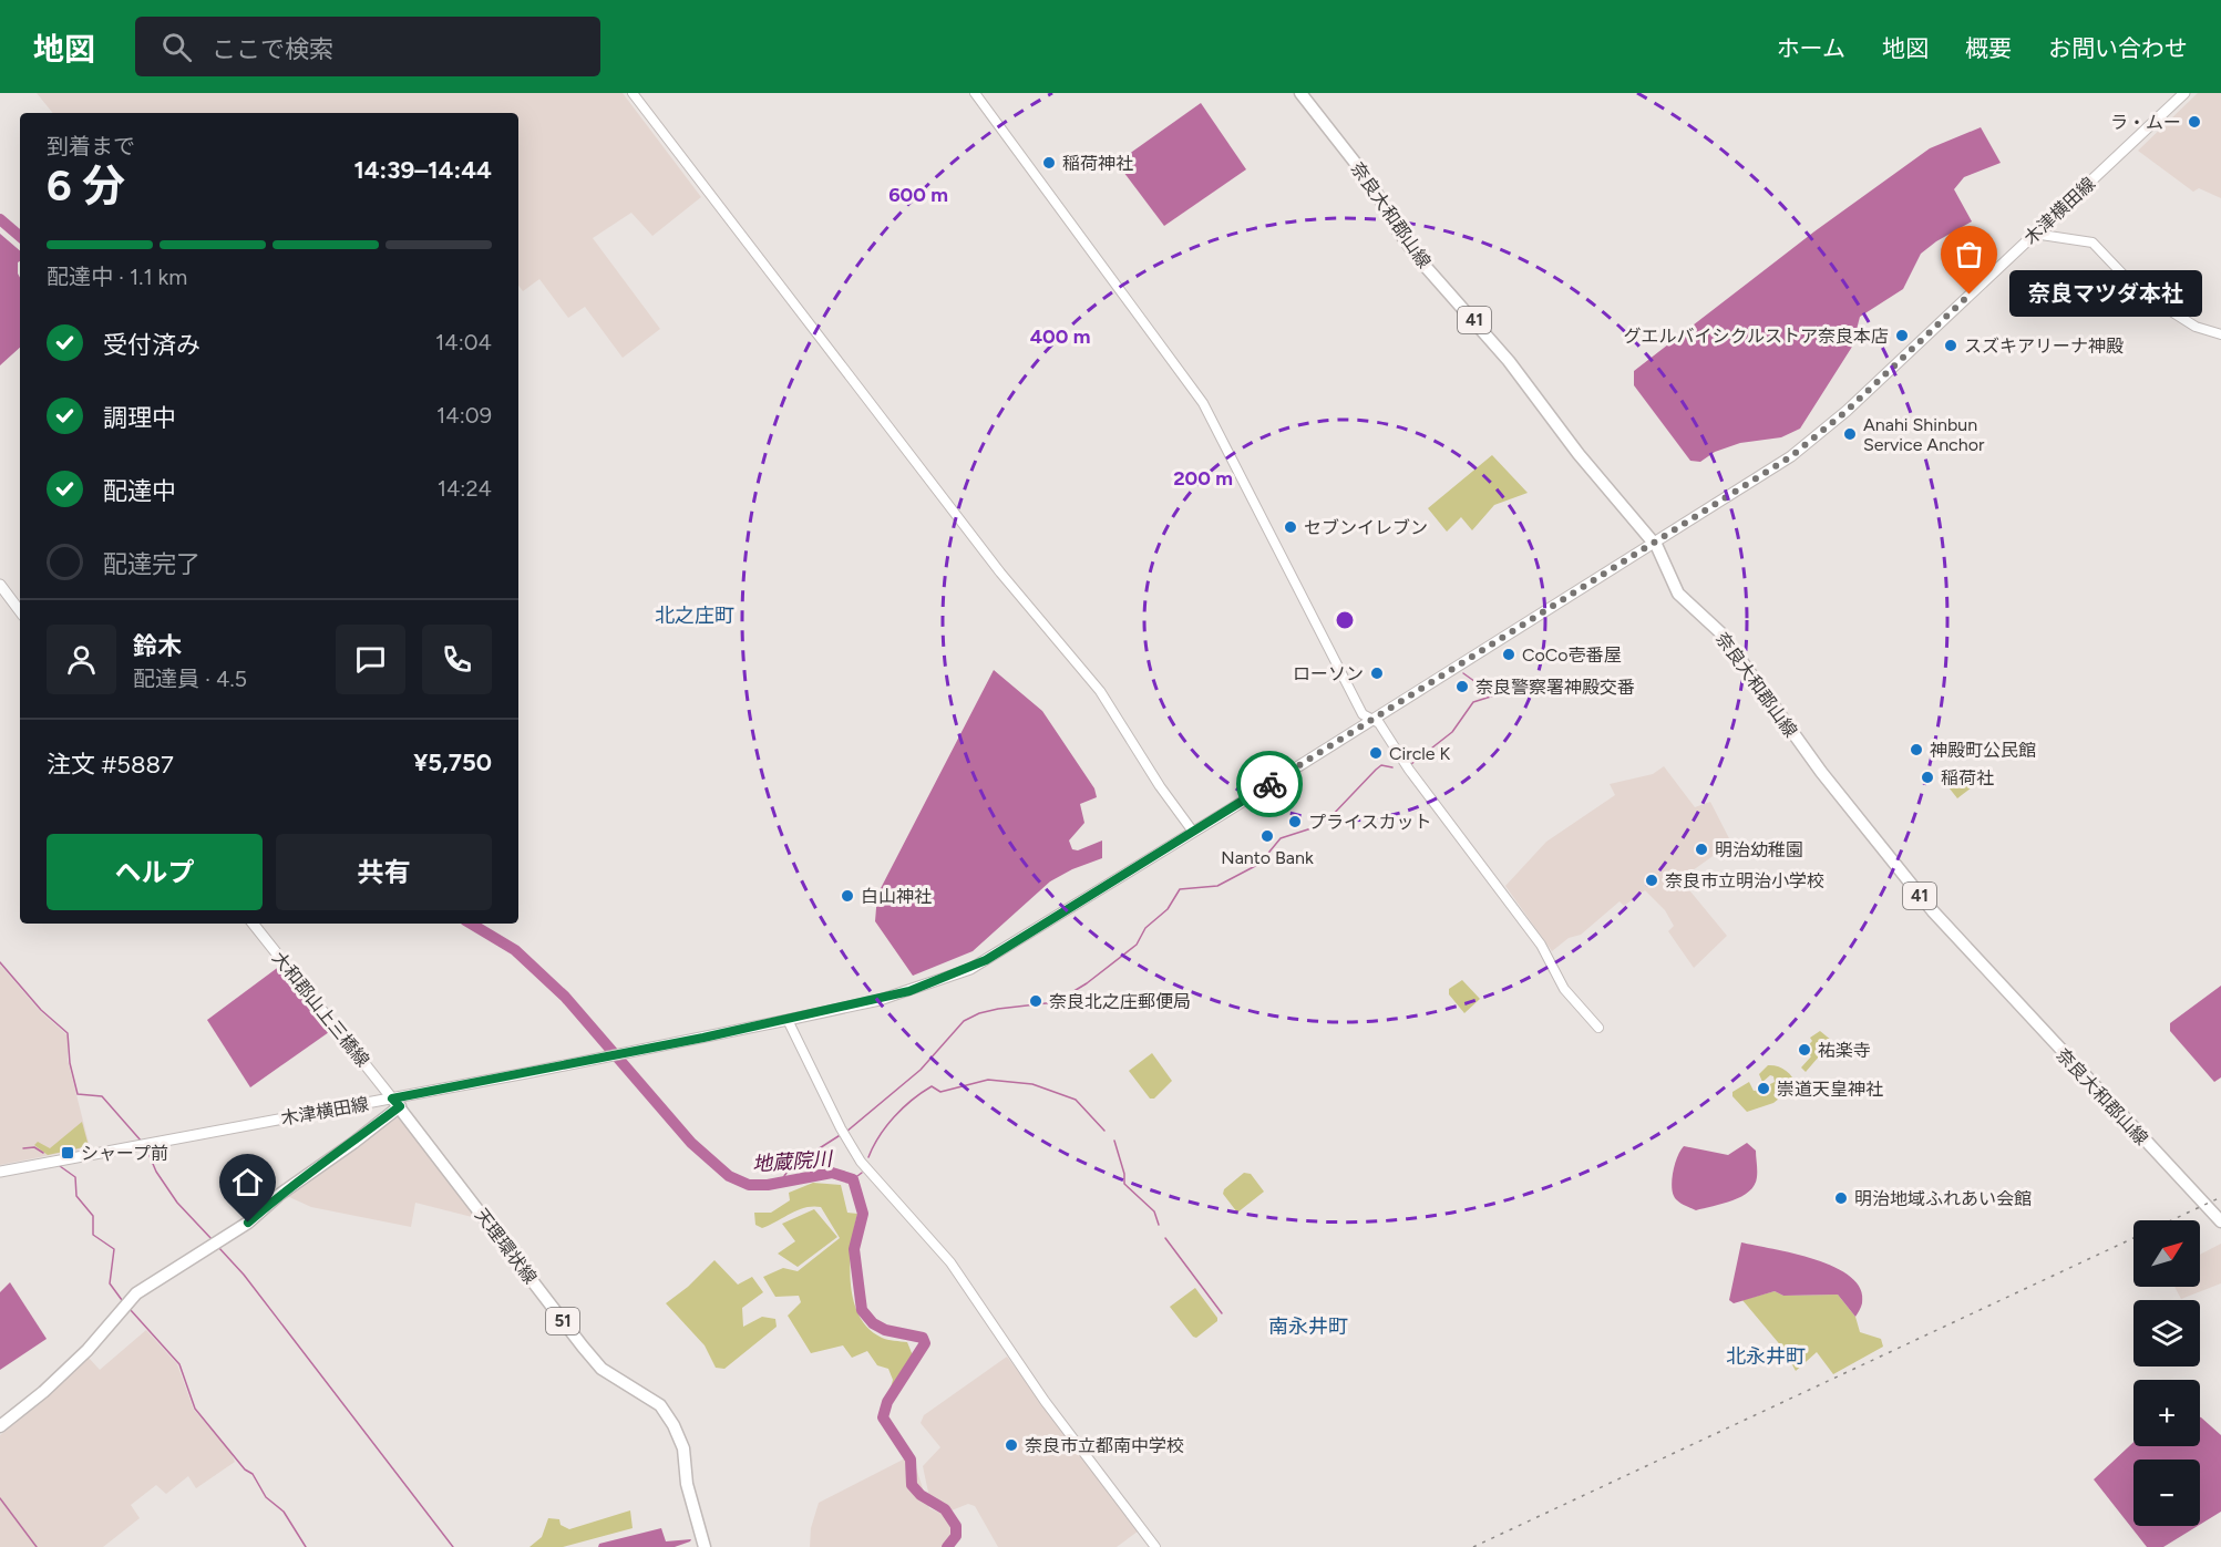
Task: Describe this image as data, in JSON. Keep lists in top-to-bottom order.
{
  "streets": {
    "main road": [
      "木津横田線",
      "奈良大和郡山線",
      "41",
      "大和郡山上三橋線",
      "天理環状線",
      "51"
    ]
  },
  "crossings": [
    ["木津横田線", "奈良大和郡山線"],
    ["木津横田線", "大和郡山上三橋線"],
    ["木津横田線", "天理環状線"],
    ["大和郡山上三橋線", "天理環状線"]
  ],
  "districts": ["北之庄町", "南永井町", "北永井町"],
  "water": ["地蔵院川"],
  "places": {
    "other": [
      "ラ・ムー",
      "稲荷神社",
      "奈良マツダ本社",
      "グエルバイシクルストア奈良本店",
      "スズキアリーナ神殿",
      "Anahi Shinbun Service Anchor",
      "セブンイレブン",
      "CoCo壱番屋",
      "ローソン",
      "奈良警察署神殿交番",
      "神殿町公民館",
      "Circle K",
      "稲荷社",
      "プライスカット",
      "Nanto Bank",
      "明治幼稚園",
      "奈良市立明治小学校",
      "白山神社",
      "奈良北之庄郵便局",
      "祐楽寺",
      "崇道天皇神社",
      "明治地域ふれあい会館",
      "奈良市立都南中学校"
    ],
    "transit": ["シャープ前"]
  },
  "north": "top right",
  "page": {
    "header": "地図",
    "search": "ここで検索",
    "nav": [
      "ホーム",
      "地図",
      "概要",
      "お問い合わせ"
    ],
    "heading": ["6 分", "到着まで", "14:39–14:44"],
    "panel": [
      "鈴木",
      "配達員 · 4.5",
      "注文 #5887",
      "¥5,750"
    ],
    "bar": "配達中 · 1.1 km",
    "bubble": "奈良マツダ本社",
    "list": [
      ["受付済み", "14:04"],
      ["調理中", "14:09"],
      ["配達中", "14:24"],
      "配達完了"
    ],
    "buttons": ["ヘルプ", "共有"],
    "map_buttons": ["+", "−"]
  },
  "rings": ["600 m", "400 m", "200 m"]
}
